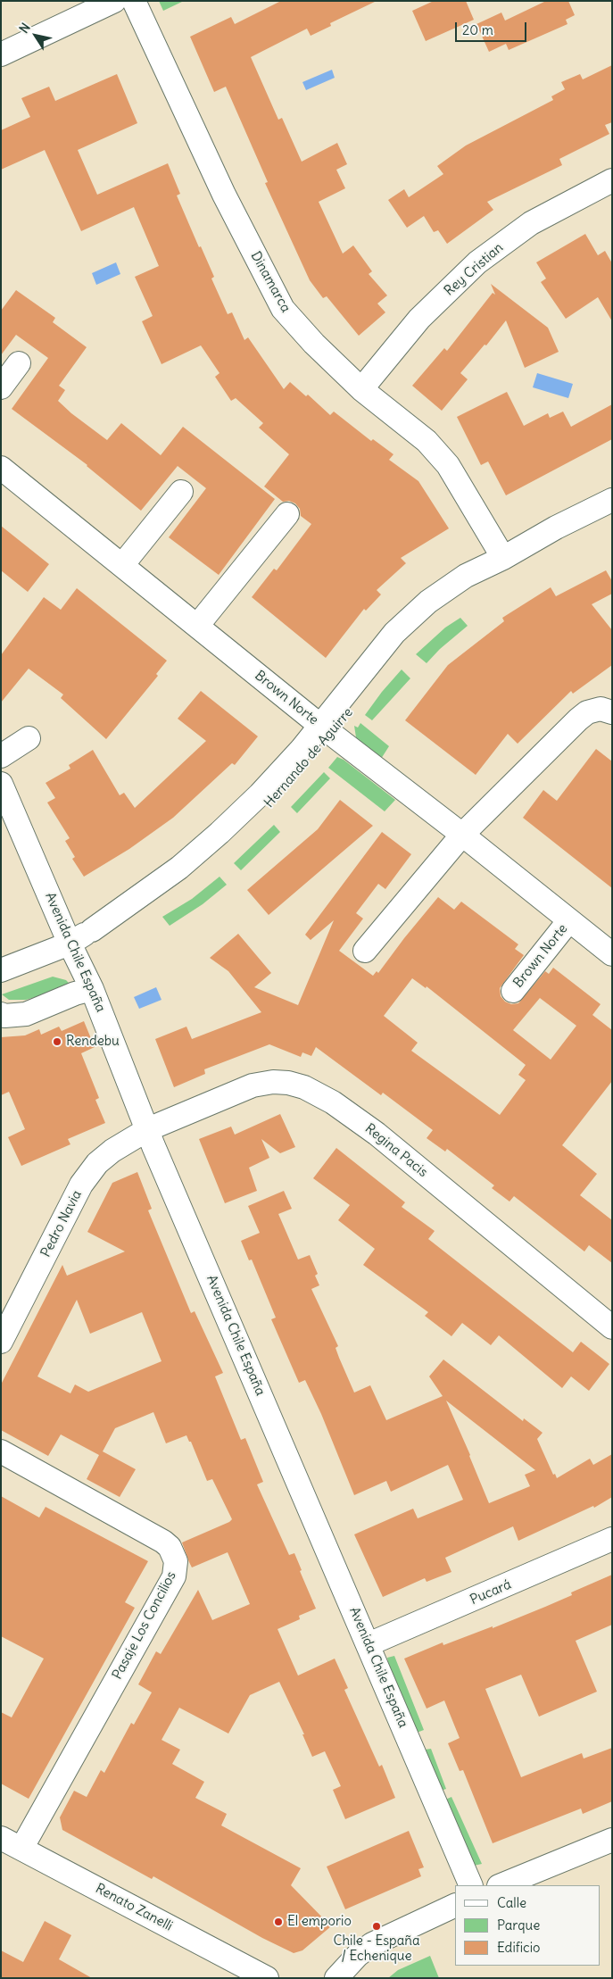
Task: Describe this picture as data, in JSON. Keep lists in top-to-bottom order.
{
  "streets": {
    "street": [
      "Rey Cristian",
      "Dinamarca",
      "Brown Norte",
      "Hernando de Aguirre",
      "Avenida Chile España",
      "Regina Pacis",
      "Pedro Navia",
      "Pucará",
      "Pasaje Los Concilios",
      "Renato Zanelli"
    ]
  },
  "crossings": [
    ["Rey Cristian", "Dinamarca"],
    ["Dinamarca", "Hernando de Aguirre"],
    ["Brown Norte", "Hernando de Aguirre"],
    ["Hernando de Aguirre", "Avenida Chile España"],
    ["Avenida Chile España", "Regina Pacis"],
    ["Avenida Chile España", "Pedro Navia"],
    ["Avenida Chile España", "Pucará"],
    ["Regina Pacis", "Pedro Navia"],
    ["Pasaje Los Concilios", "Renato Zanelli"]
  ],
  "places": ["Rendebu", "El emporio", "Chile - España / Echenique"],
  "legend": ["Calle", "Parque", "Edificio"],
  "scale_bar": "20 m",
  "north": "top left"
}
